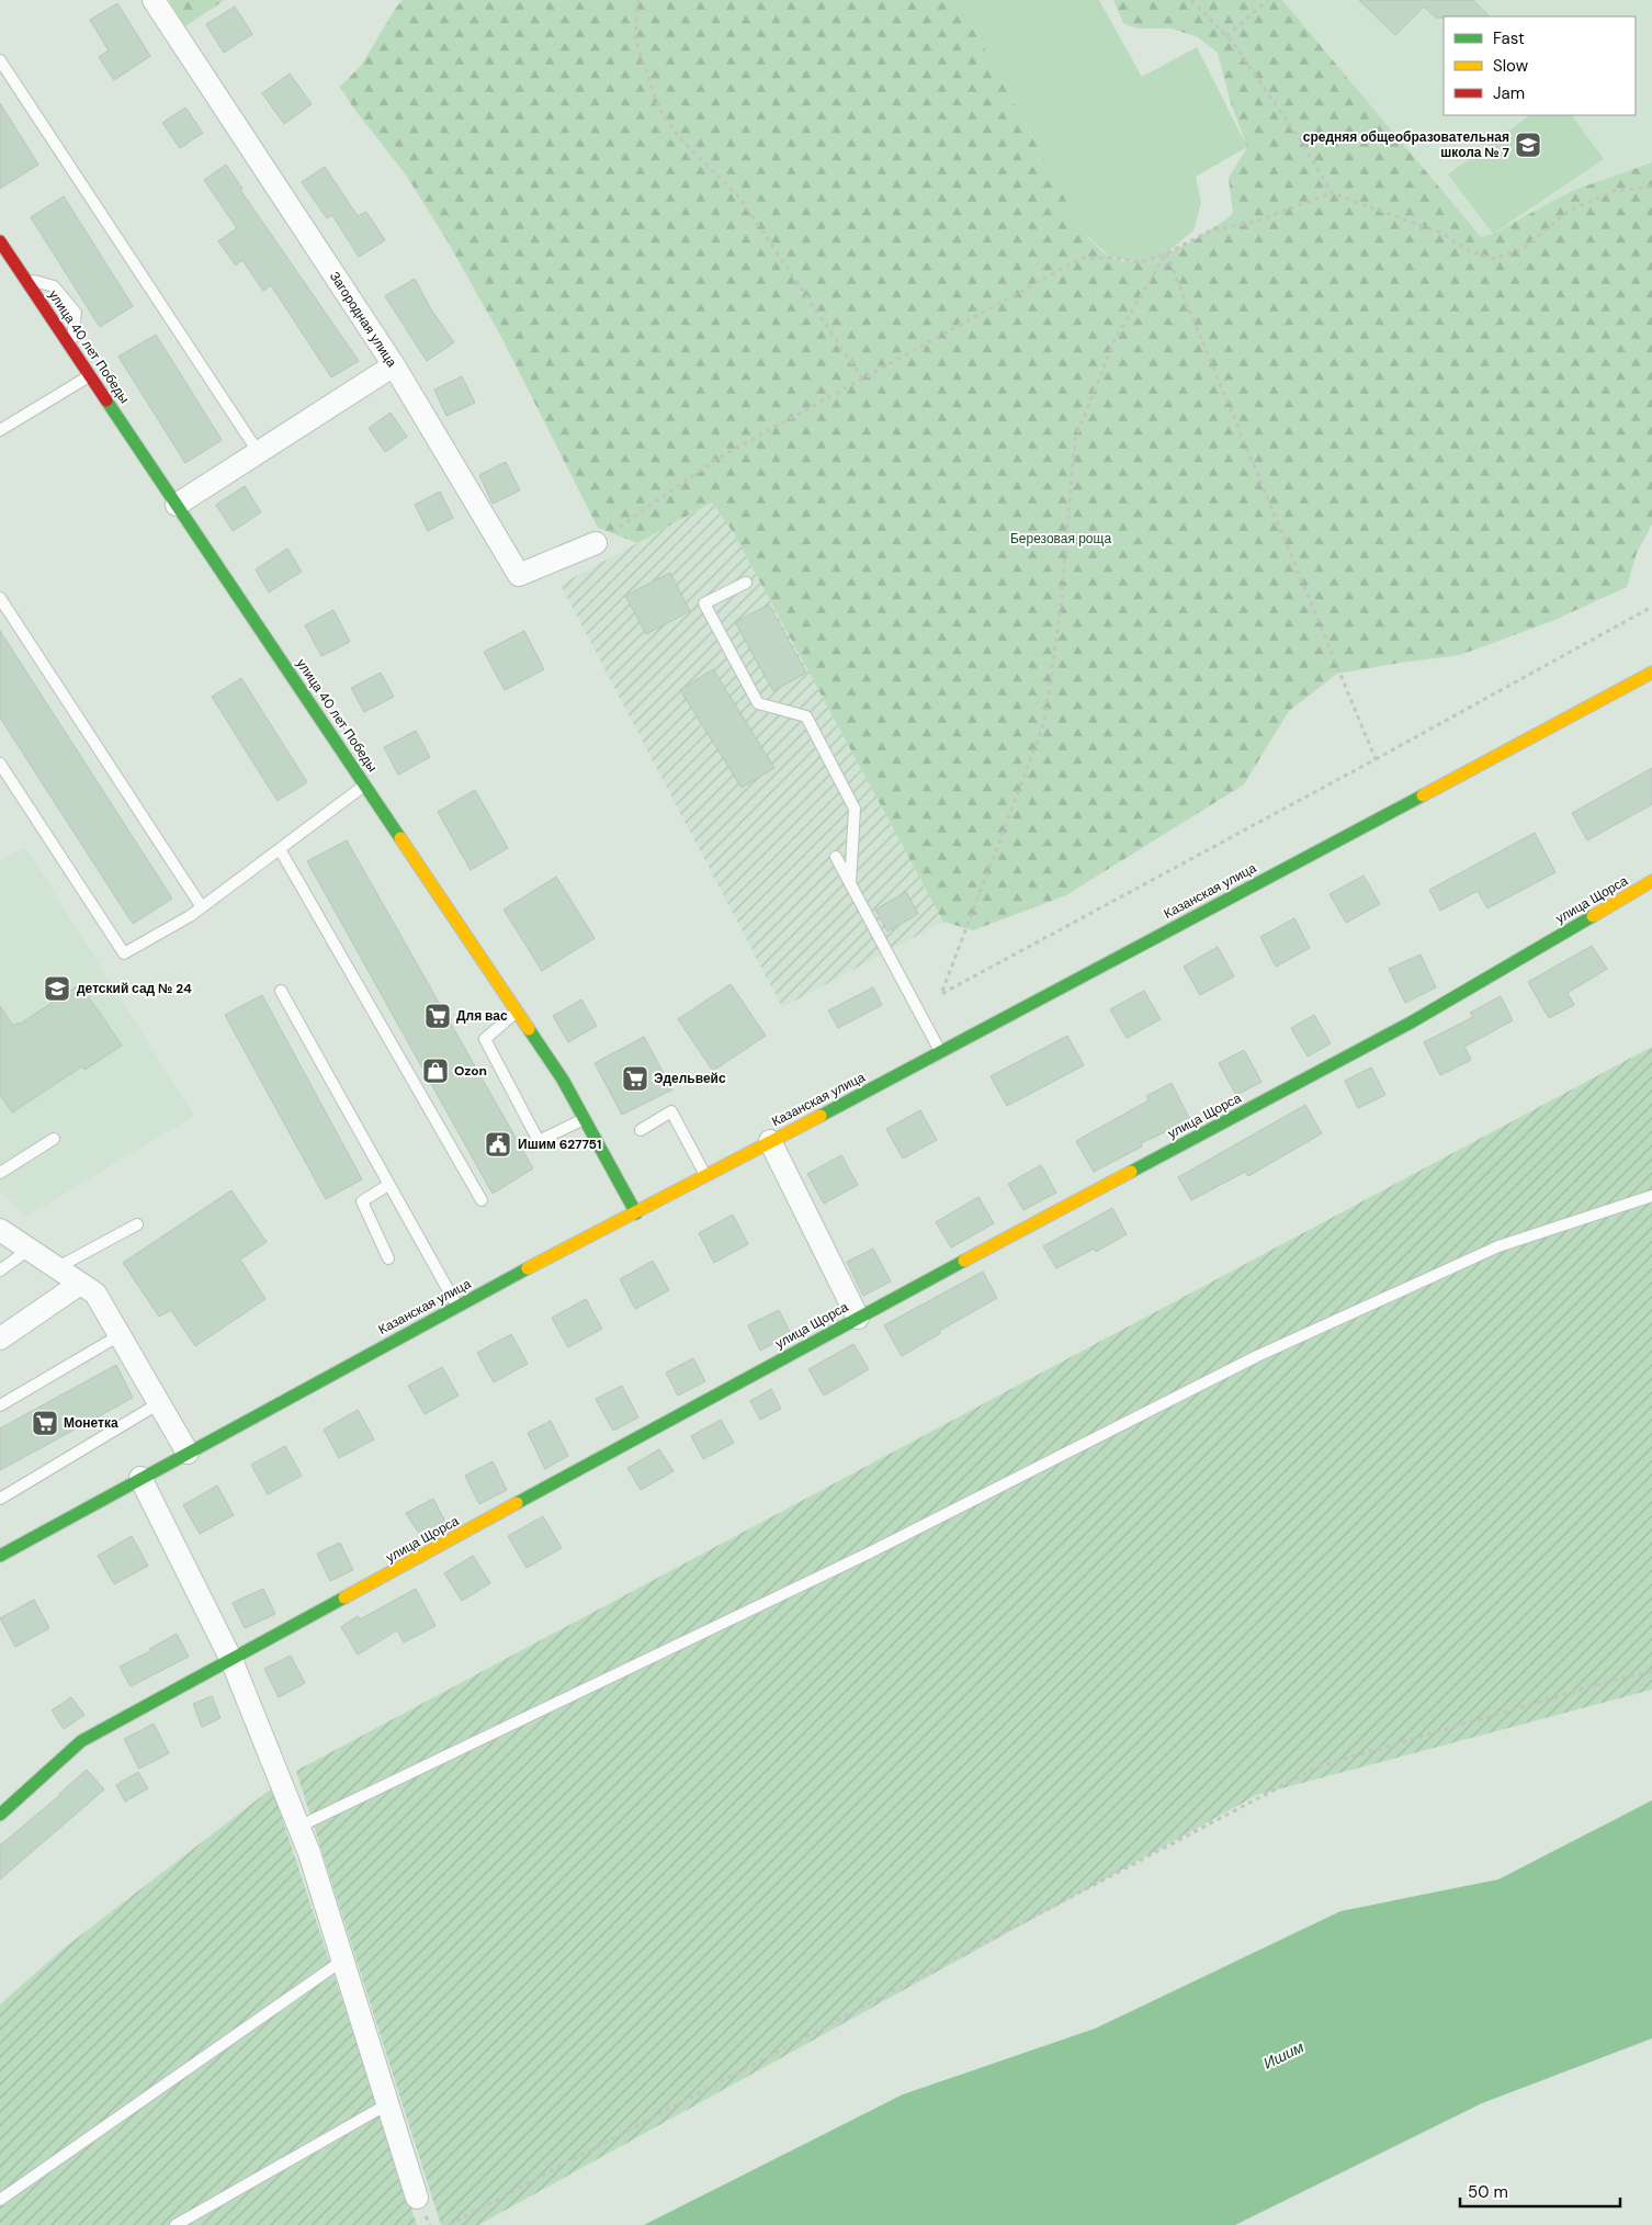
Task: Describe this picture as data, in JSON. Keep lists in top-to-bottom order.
{
  "streets": {
    "street": [
      "Загородная улица",
      "улица 40 лет Победы",
      "Казанская улица",
      "улица Щорса"
    ]
  },
  "crossings": [
    ["улица 40 лет Победы", "Казанская улица"]
  ],
  "water": ["Ишим"],
  "parks": ["Березовая роща"],
  "places": {
    "school or university": ["средняя общеобразовательная школа № 7", "детский сад № 24"],
    "supermarket": ["Для вас", "Эдельвейс", "Монетка"],
    "shop": ["Ozon"],
    "public building": ["Ишим 627751"]
  },
  "legend": ["Fast", "Slow", "Jam"],
  "scale_bar": "50 m"
}
